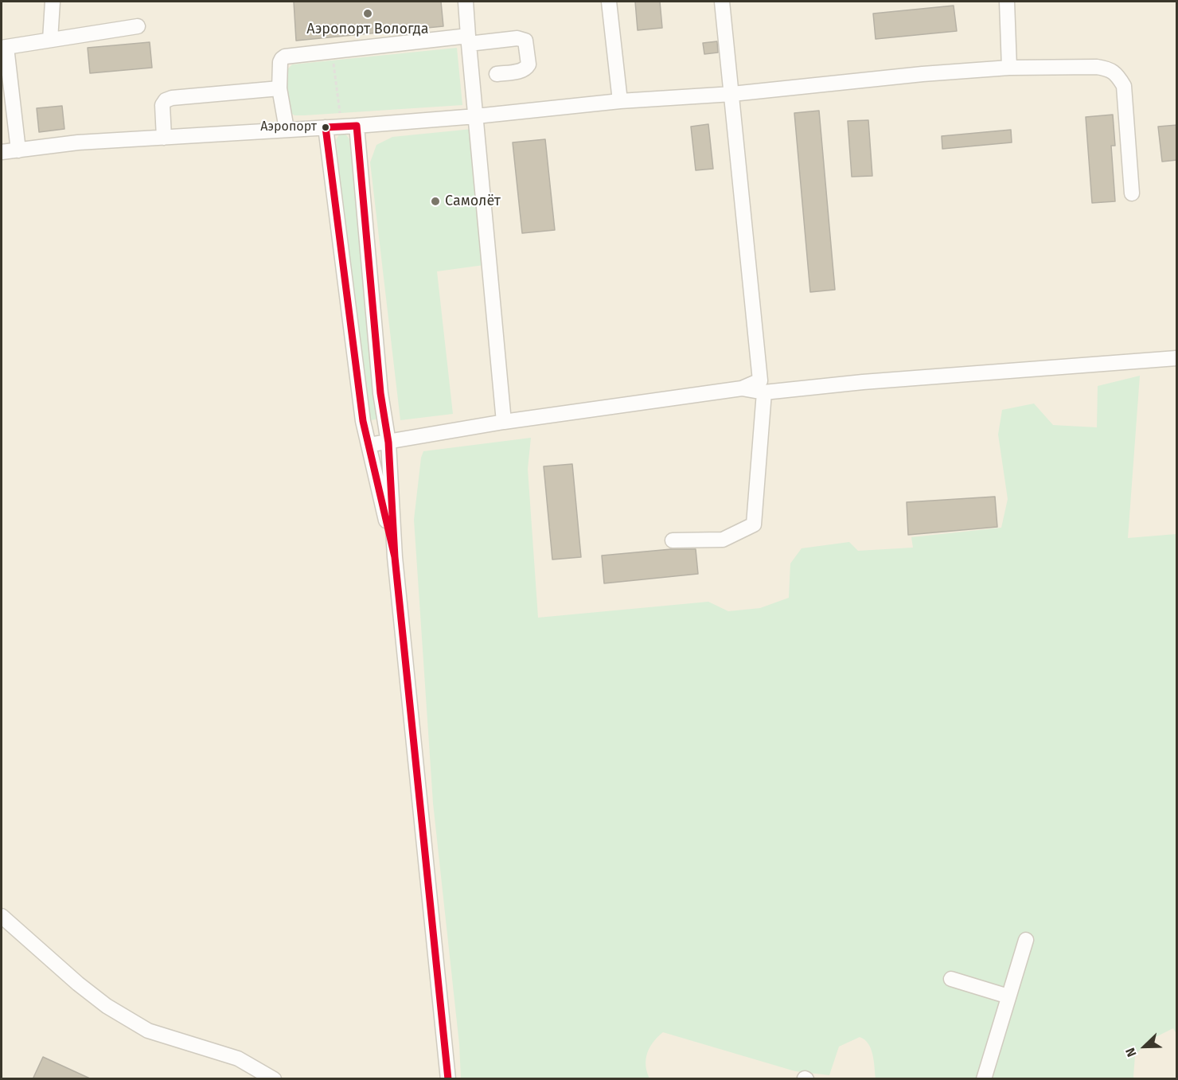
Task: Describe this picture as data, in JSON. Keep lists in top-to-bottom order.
{
  "places": ["Аэропорт Вологда", "Аэропорт", "Самолёт"],
  "north": "bottom left"
}
